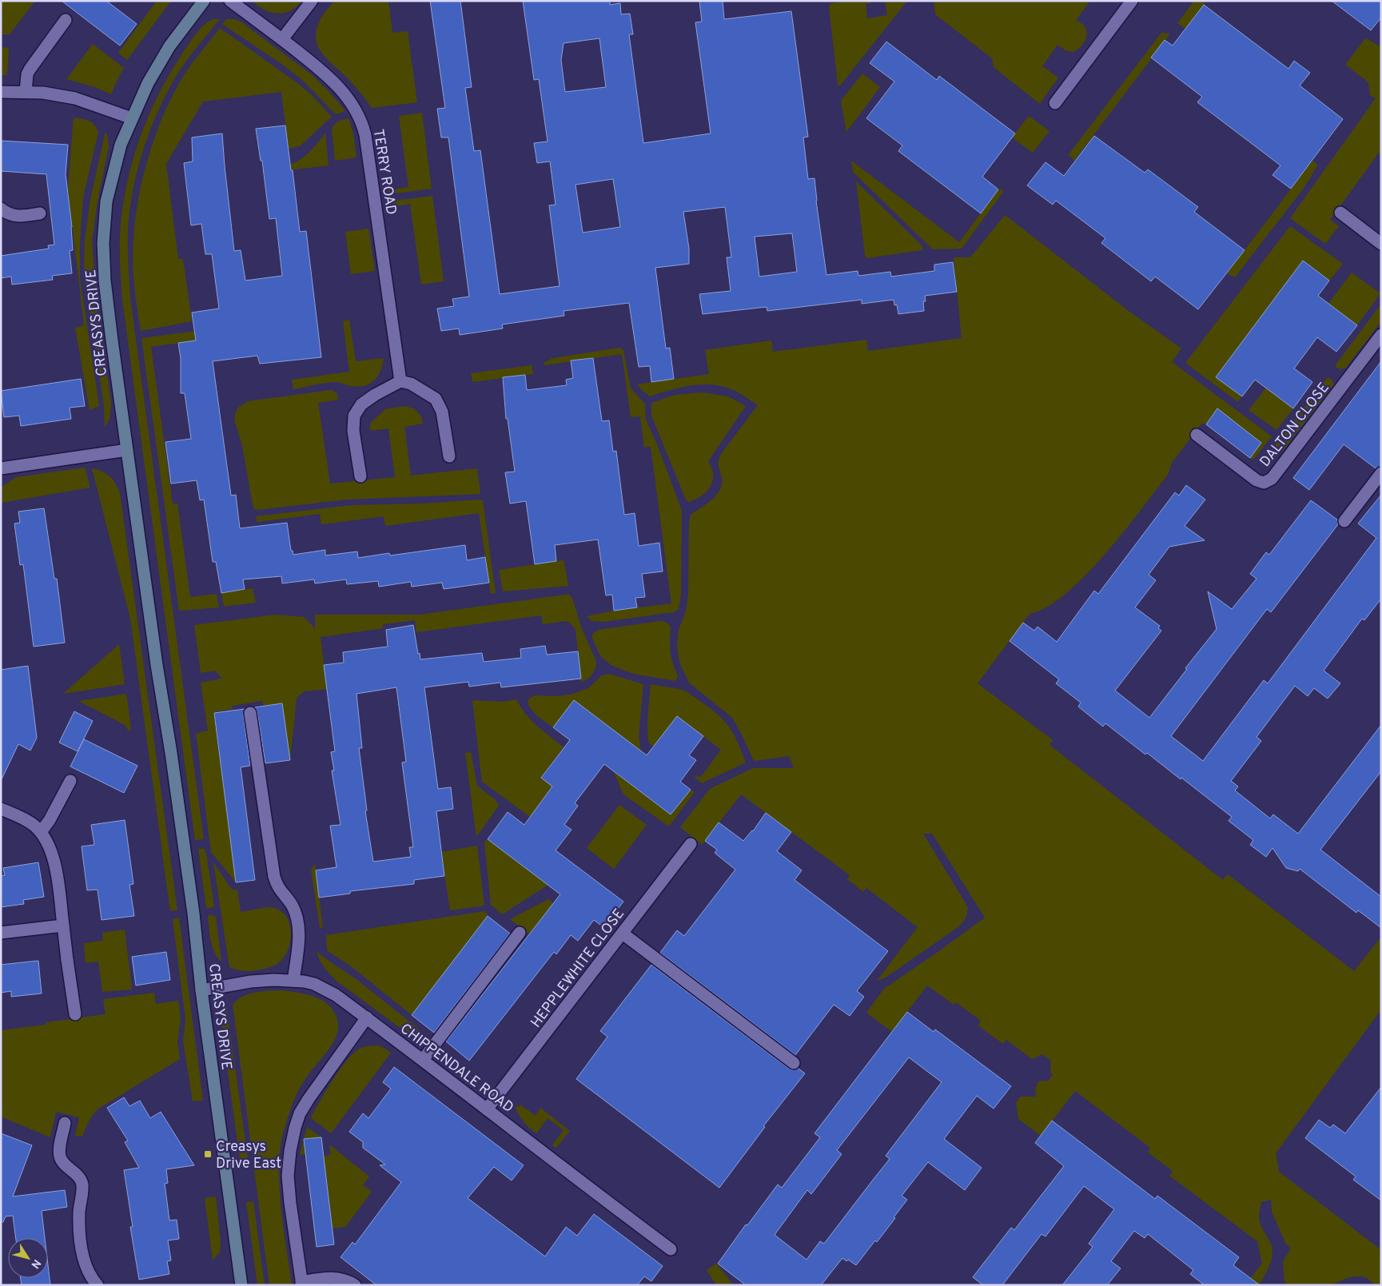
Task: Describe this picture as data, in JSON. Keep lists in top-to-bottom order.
{
  "streets": {
    "street": [
      "TERRY ROAD",
      "CREASYS DRIVE",
      "DALTON CLOSE",
      "HEPPLEWHITE CLOSE",
      "CHIPPENDALE ROAD"
    ]
  },
  "crossings": [
    ["CREASYS DRIVE", "CHIPPENDALE ROAD"],
    ["HEPPLEWHITE CLOSE", "CHIPPENDALE ROAD"]
  ],
  "places": {
    "transit": ["Creasys Drive East"]
  },
  "north": "bottom right"
}
